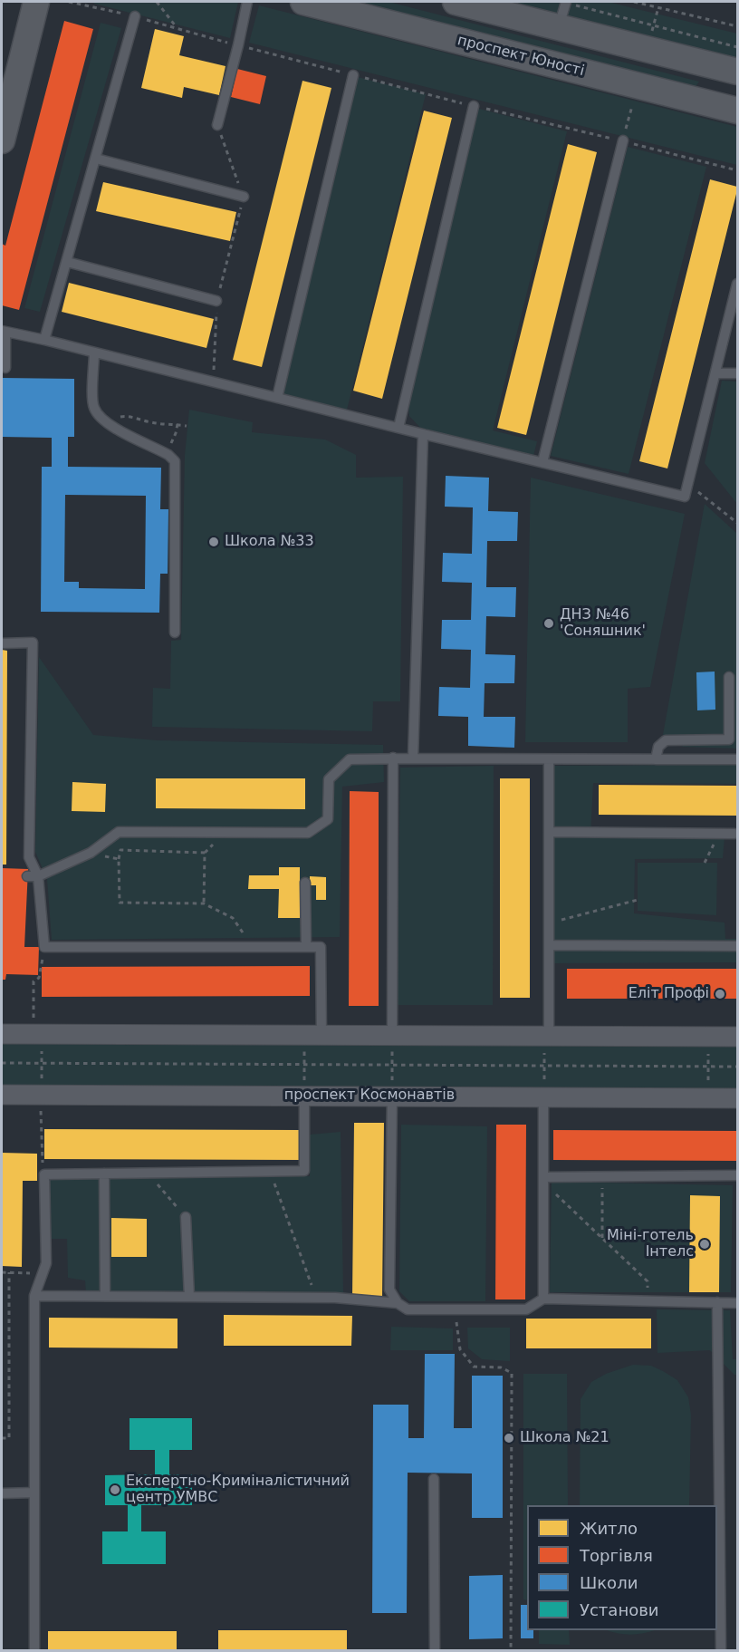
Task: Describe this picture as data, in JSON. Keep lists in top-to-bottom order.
{
  "streets": {
    "main road": ["проспект Юності"],
    "street": ["проспект Космонавтів"]
  },
  "places": [
    "Школа №33",
    "ДНЗ №46 'Соняшник'",
    "Еліт Профі",
    "Міні-готель Інтелс",
    "Школа №21",
    "Експертно-Криміналістичний центр УМВС"
  ],
  "legend": [
    "Житло",
    "Торгівля",
    "Школи",
    "Установи"
  ]
}
